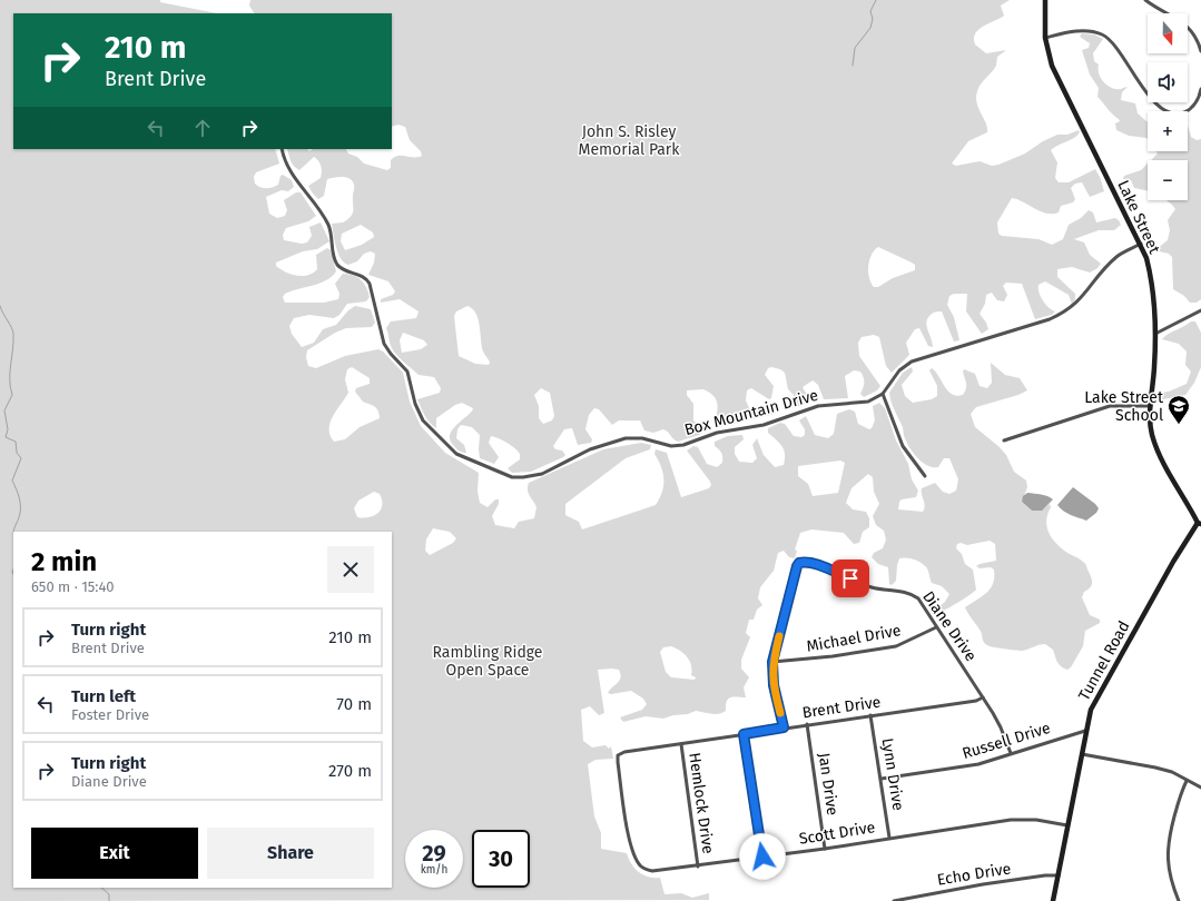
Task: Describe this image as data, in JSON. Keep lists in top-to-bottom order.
{
  "streets": {
    "main road": ["Lake Street", "Tunnel Road"],
    "street": [
      "Box Mountain Drive",
      "Diane Drive",
      "Michael Drive",
      "Brent Drive",
      "Russell Drive",
      "Lynn Drive",
      "Jan Drive",
      "Hemlock Drive",
      "Scott Drive",
      "Echo Drive"
    ]
  },
  "crossings": [
    ["Lake Street", "Tunnel Road"],
    ["Diane Drive", "Michael Drive"],
    ["Diane Drive", "Brent Drive"],
    ["Diane Drive", "Russell Drive"],
    ["Tunnel Road", "Russell Drive"],
    ["Tunnel Road", "Scott Drive"],
    ["Tunnel Road", "Echo Drive"],
    ["Brent Drive", "Lynn Drive"],
    ["Brent Drive", "Jan Drive"],
    ["Brent Drive", "Hemlock Drive"],
    ["Brent Drive", "Scott Drive"],
    ["Russell Drive", "Lynn Drive"],
    ["Lynn Drive", "Scott Drive"],
    ["Jan Drive", "Scott Drive"],
    ["Hemlock Drive", "Scott Drive"]
  ],
  "parks": ["John S. Risley Memorial Park", "Rambling Ridge Open Space"],
  "places": {
    "school or university": ["Lake Street School"]
  },
  "north": "bottom",
  "page": {
    "map_buttons": ["+", "−"],
    "turn": ["210 m", "Brent Drive"],
    "heading": ["2 min", "650 m · 15:40"],
    "list": [
      {
        "name": "Turn right",
        "note": "Brent Drive",
        "value": "210 m"
      },
      {
        "name": "Turn left",
        "note": "Foster Drive",
        "value": "70 m"
      },
      {
        "name": "Turn right",
        "note": "Diane Drive",
        "value": "270 m"
      }
    ],
    "buttons": ["Exit", "Share"],
    "speed": "29 km/h",
    "limit": "30"
  }
}
